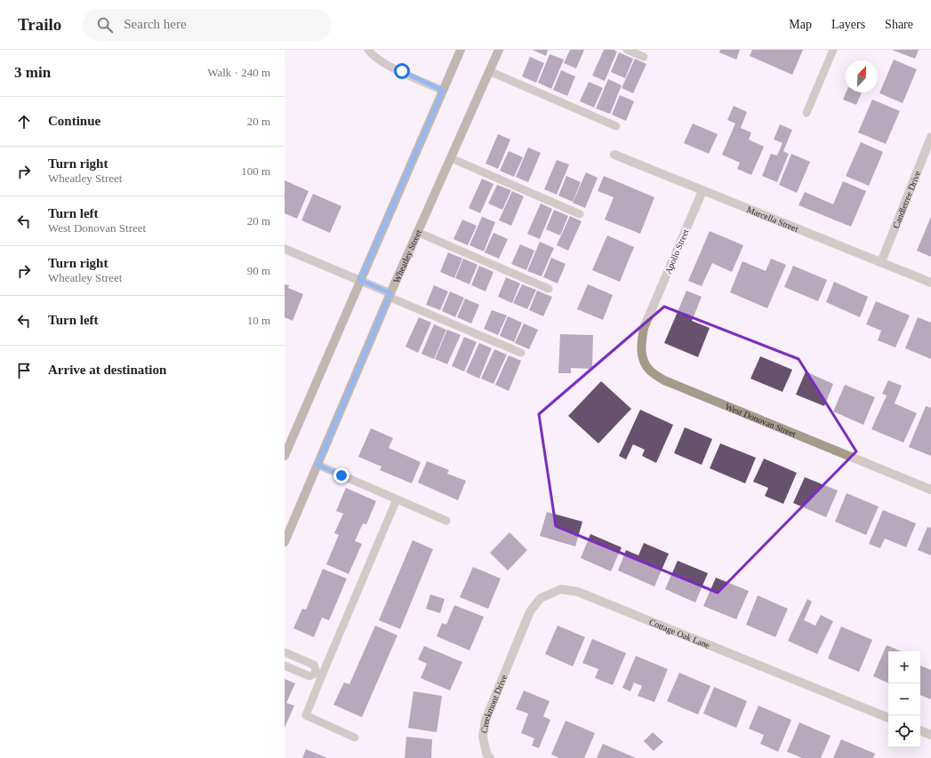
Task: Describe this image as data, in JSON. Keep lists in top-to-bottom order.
{
  "streets": {
    "main road": ["Wheatley Street"],
    "street": [
      "Candletree Drive",
      "Marcella Street",
      "Apollo Street",
      "West Donovan Street",
      "Cottage Oak Lane",
      "Creekmont Drive"
    ]
  },
  "crossings": [
    ["Candletree Drive", "Marcella Street"],
    ["Marcella Street", "Apollo Street"],
    ["Apollo Street", "West Donovan Street"],
    ["Cottage Oak Lane", "Creekmont Drive"]
  ],
  "north": "top right",
  "page": {
    "header": "Trailo",
    "search": "Search here",
    "nav": ["Map", "Layers", "Share"],
    "heading": ["3 min", "Walk · 240 m"],
    "list": [
      ["Continue", "20 m"],
      ["Turn right", "Wheatley Street", "100 m"],
      ["Turn left", "West Donovan Street", "20 m"],
      ["Turn right", "Wheatley Street", "90 m"],
      ["Turn left", "10 m"],
      "Arrive at destination"
    ],
    "map_buttons": ["+", "−"]
  }
}
